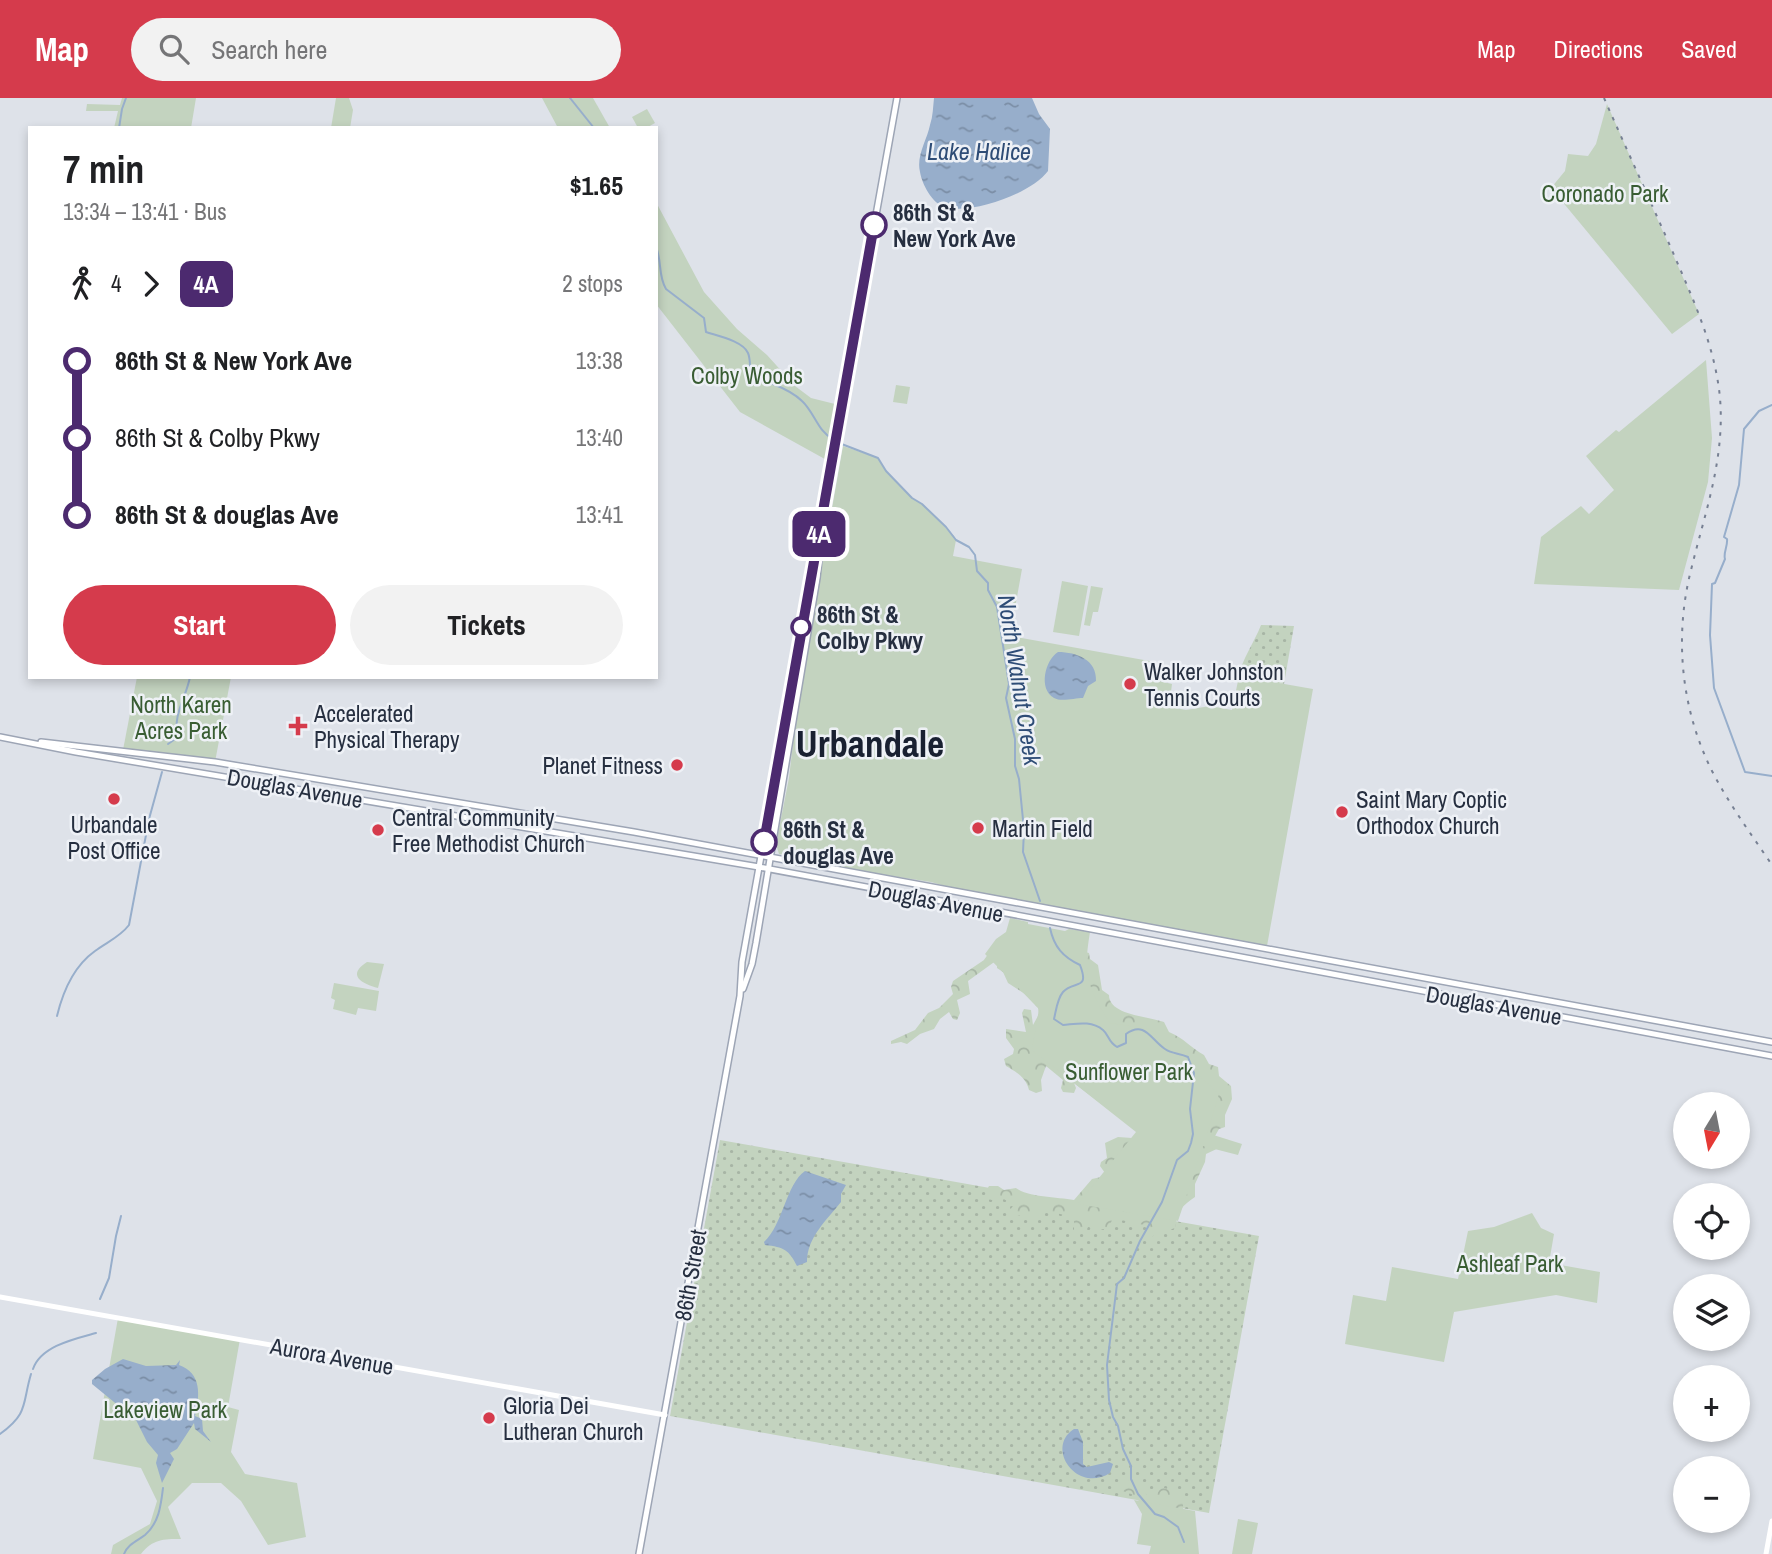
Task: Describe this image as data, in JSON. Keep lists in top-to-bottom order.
{
  "streets": {
    "main road": ["Douglas Avenue", "86th Street", "Aurora Avenue"]
  },
  "crossings": [
    ["Douglas Avenue", "86th Street"],
    ["86th Street", "Aurora Avenue"]
  ],
  "districts": ["Urbandale"],
  "water": ["Lake Halice", "North Walnut Creek"],
  "parks": [
    "Coronado Park",
    "Colby Woods",
    "North Karen Acres Park",
    "Sunflower Park",
    "Ashleaf Park",
    "Lakeview Park"
  ],
  "places": {
    "other": [
      "86th St & New York Ave",
      "86th St & Colby Pkwy",
      "Walker Johnston Tennis Courts",
      "Planet Fitness",
      "Urbandale Post Office",
      "Saint Mary Coptic Orthodox Church",
      "Martin Field",
      "Central Community Free Methodist Church",
      "86th St & douglas Ave",
      "Gloria Dei Lutheran Church"
    ],
    "health": ["Accelerated Physical Therapy"]
  },
  "lines": ["bus line 4A"],
  "north": "bottom",
  "page": {
    "header": "Map",
    "search": "Search here",
    "nav": ["Map", "Directions", "Saved"],
    "on_map": "4A",
    "heading": ["7 min", "13:34 – 13:41 · Bus", "$1.65"],
    "legs": ["4", "4A", "2 stops"],
    "list": [
      {
        "name": "86th St & New York Ave",
        "value": "13:38"
      },
      {
        "name": "86th St & Colby Pkwy",
        "value": "13:40"
      },
      {
        "name": "86th St & douglas Ave",
        "value": "13:41"
      }
    ],
    "buttons": ["Start", "Tickets"],
    "map_buttons": ["+", "−"]
  }
}
